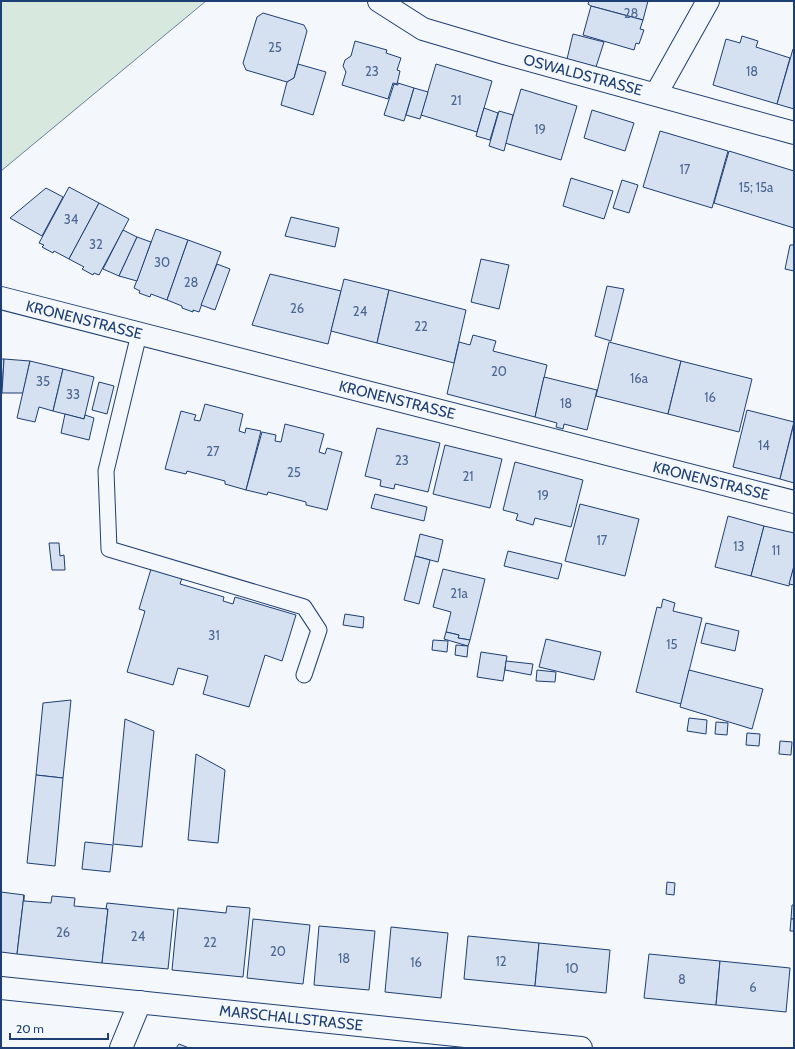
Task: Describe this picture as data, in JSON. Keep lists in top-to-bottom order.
{
  "streets": {
    "street": ["OSWALDSTRASSE", "KRONENSTRASSE", "MARSCHALLSTRASSE"]
  },
  "house_numbers": [
    "28",
    "25",
    "23",
    "18",
    "21",
    "19",
    "17",
    "15; 15a",
    "34",
    "32",
    "30",
    "28",
    "26",
    "24",
    "22",
    "20",
    "16a",
    "35",
    "33",
    "16",
    "18",
    "14",
    "27",
    "23",
    "25",
    "21",
    "19",
    "17",
    "13",
    "11",
    "21a",
    "31",
    "15",
    "26",
    "24",
    "22",
    "20",
    "18",
    "12",
    "16",
    "10",
    "8",
    "6"
  ],
  "scale_bar": "20 m"
}
